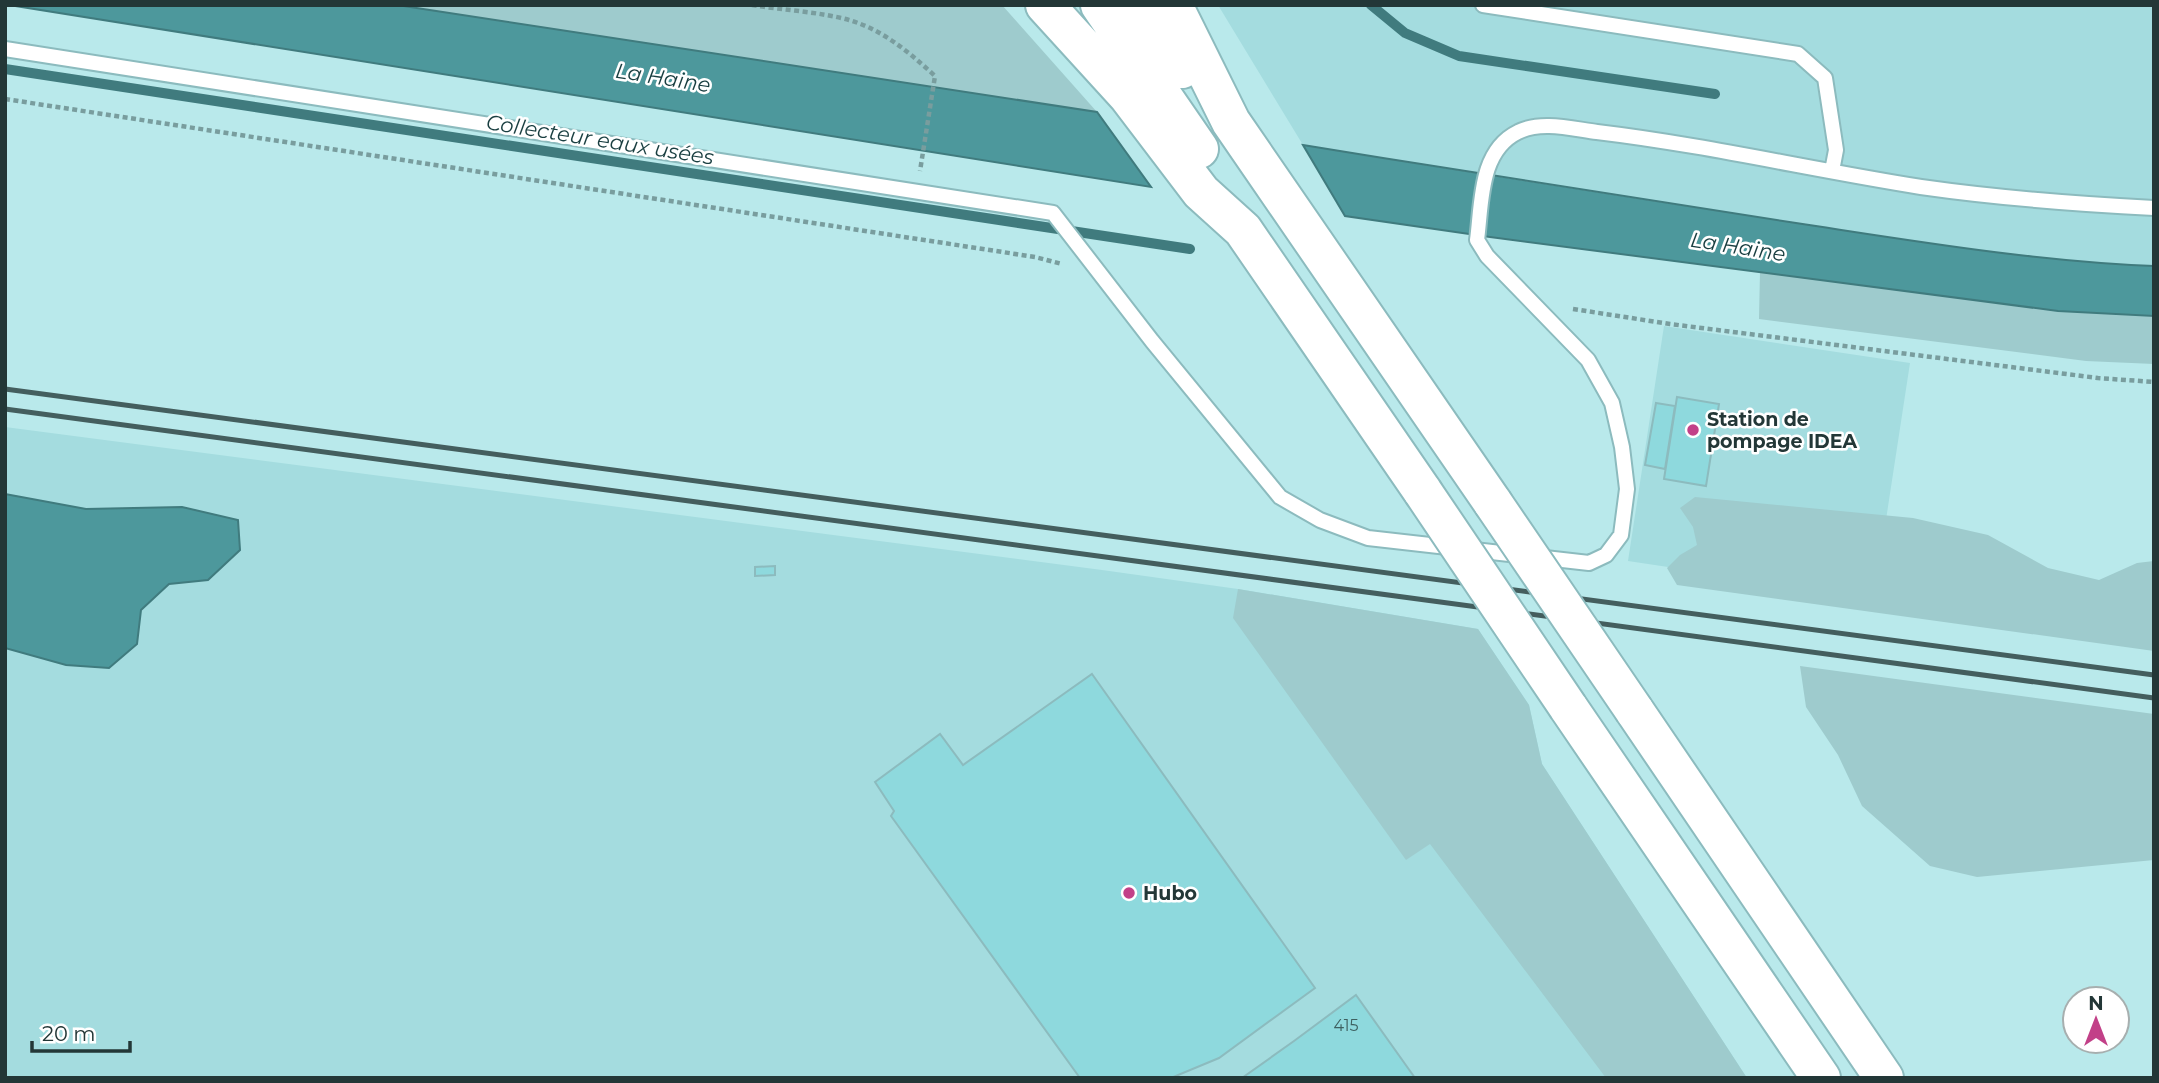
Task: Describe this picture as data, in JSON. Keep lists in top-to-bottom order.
{
  "water": ["La Haine", "Collecteur eaux usées"],
  "places": ["Station de pompage IDEA", "Hubo"],
  "house_numbers": ["415"],
  "scale_bar": "20 m",
  "north": "top"
}
